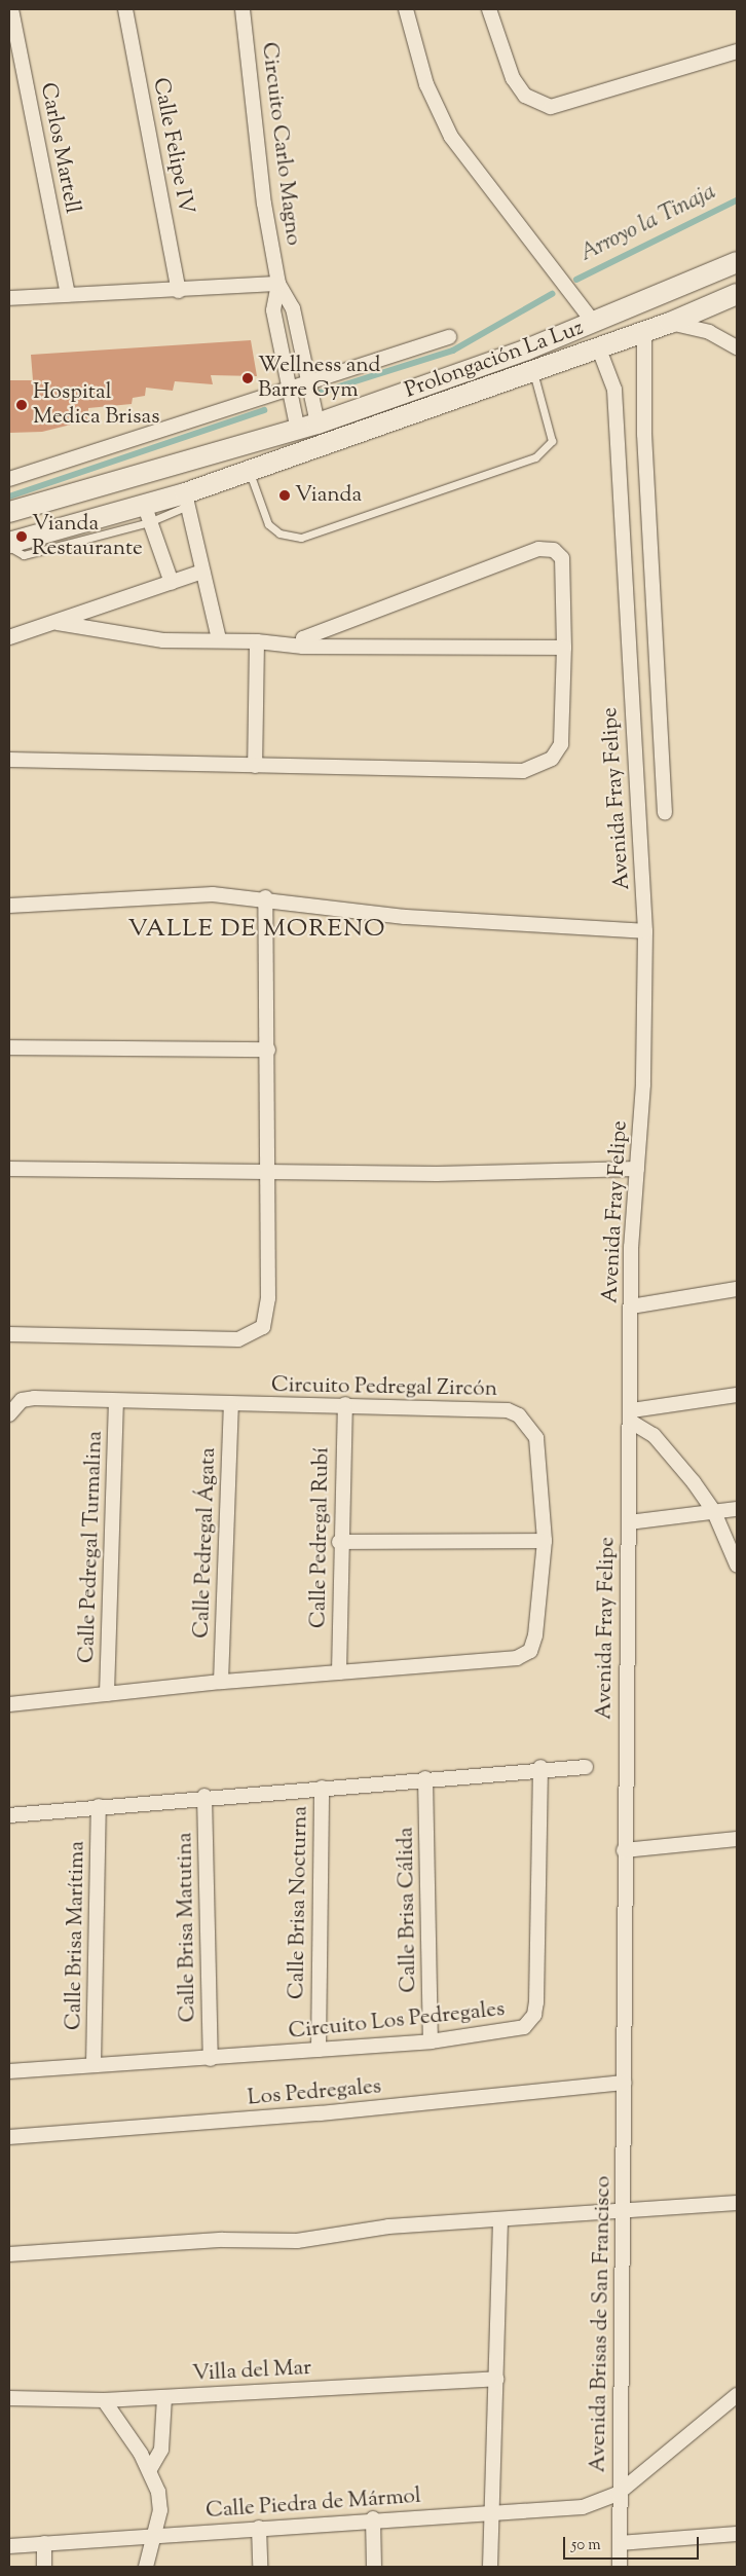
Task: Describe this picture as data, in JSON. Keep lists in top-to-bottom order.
{
  "streets": {
    "main road": ["Prolongación La Luz"],
    "street": [
      "Circuito Carlo Magno",
      "Calle Felipe IV",
      "Carlos Martell",
      "Avenida Fray Felipe",
      "Circuito Pedregal Zircón",
      "Calle Pedregal Rubí",
      "Calle Pedregal Ágata",
      "Calle Pedregal Turmalina",
      "Calle Brisa Nocturna",
      "Calle Brisa Cálida",
      "Calle Brisa Matutina",
      "Calle Brisa Marítima",
      "Circuito Los Pedregales",
      "Los Pedregales",
      "Avenida Brisas de San Francisco",
      "Villa del Mar",
      "Calle Piedra de Mármol"
    ]
  },
  "crossings": [
    ["Circuito Carlo Magno", "Prolongación La Luz"],
    ["Prolongación La Luz", "Avenida Fray Felipe"],
    ["Avenida Fray Felipe", "Los Pedregales"],
    ["Avenida Fray Felipe", "Avenida Brisas de San Francisco"],
    ["Circuito Pedregal Zircón", "Calle Pedregal Rubí"],
    ["Circuito Pedregal Zircón", "Calle Pedregal Ágata"],
    ["Circuito Pedregal Zircón", "Calle Pedregal Turmalina"],
    ["Calle Brisa Nocturna", "Circuito Los Pedregales"],
    ["Calle Brisa Cálida", "Circuito Los Pedregales"],
    ["Calle Brisa Matutina", "Circuito Los Pedregales"],
    ["Calle Brisa Marítima", "Circuito Los Pedregales"],
    ["Los Pedregales", "Avenida Brisas de San Francisco"],
    ["Avenida Brisas de San Francisco", "Calle Piedra de Mármol"]
  ],
  "districts": ["VALLE DE MORENO"],
  "water": ["Arroyo la Tinaja"],
  "places": [
    "Wellness and Barre Gym",
    "Hospital Medica Brisas",
    "Vianda",
    "Vianda Restaurante"
  ],
  "scale_bar": "50 m"
}
